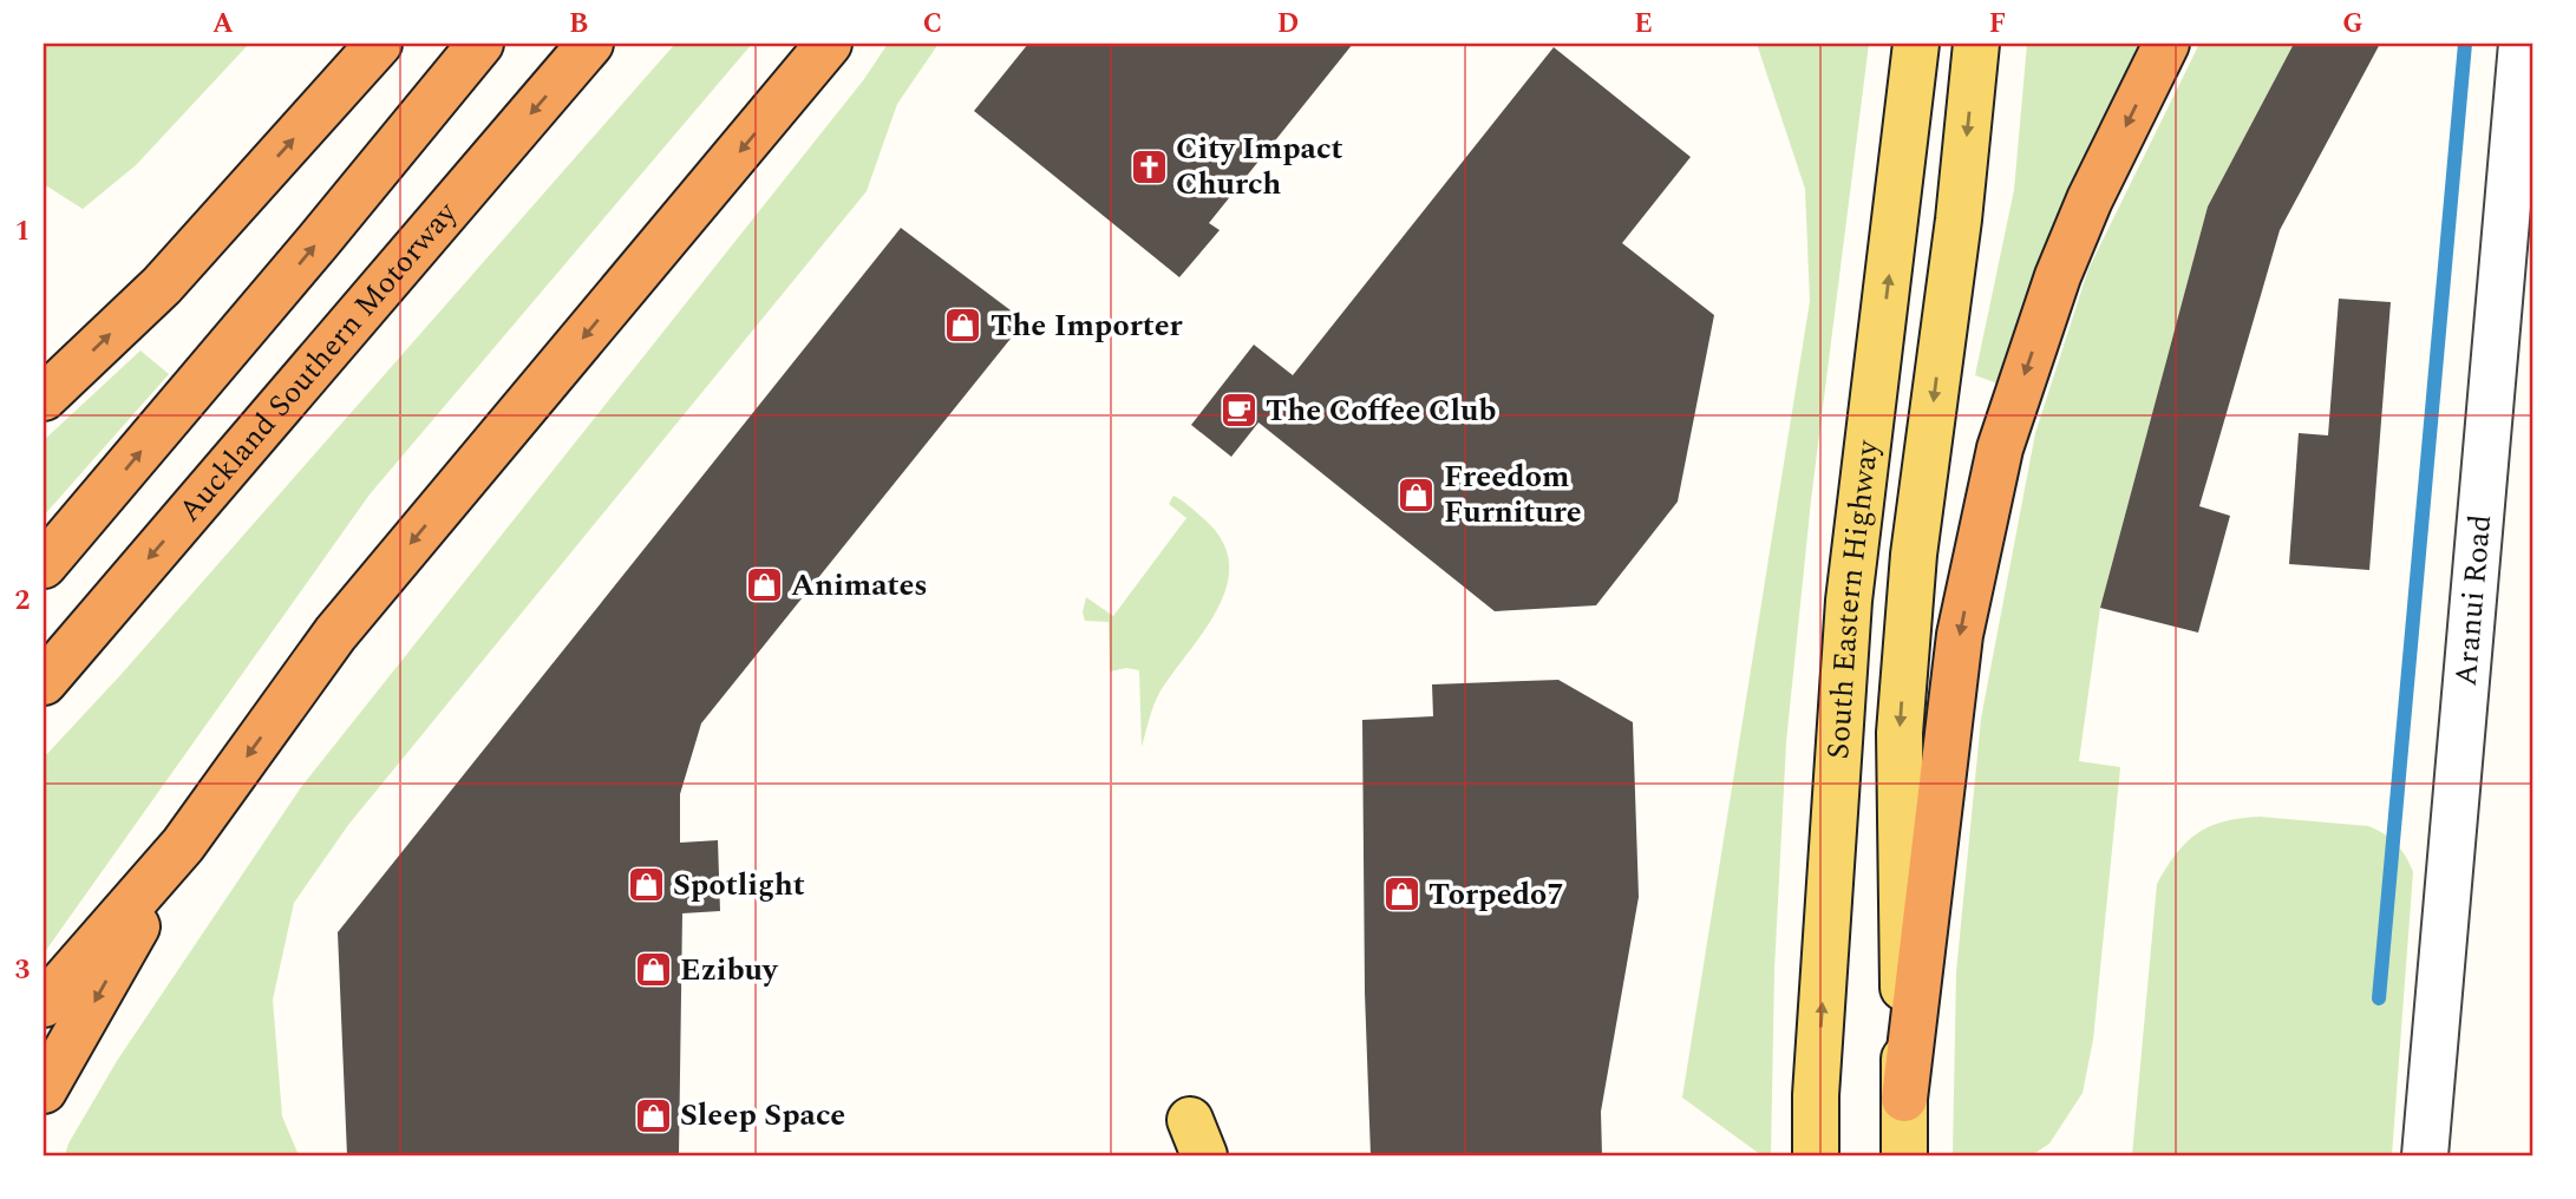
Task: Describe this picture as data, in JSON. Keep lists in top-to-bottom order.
{
  "streets": {
    "highway": ["Auckland Southern Motorway"],
    "main road": ["South Eastern Highway"],
    "street": ["Aranui Road"]
  },
  "places": {
    "church": ["City Impact Church"],
    "shop": [
      "The Importer",
      "Freedom Furniture",
      "Animates",
      "Spotlight",
      "Torpedo7",
      "Ezibuy",
      "Sleep Space"
    ],
    "cafe": ["The Coffee Club"]
  },
  "grid": {
    "columns": [
      "A",
      "B",
      "C",
      "D",
      "E",
      "F",
      "G"
    ],
    "rows": ["1", "2", "3"]
  }
}
